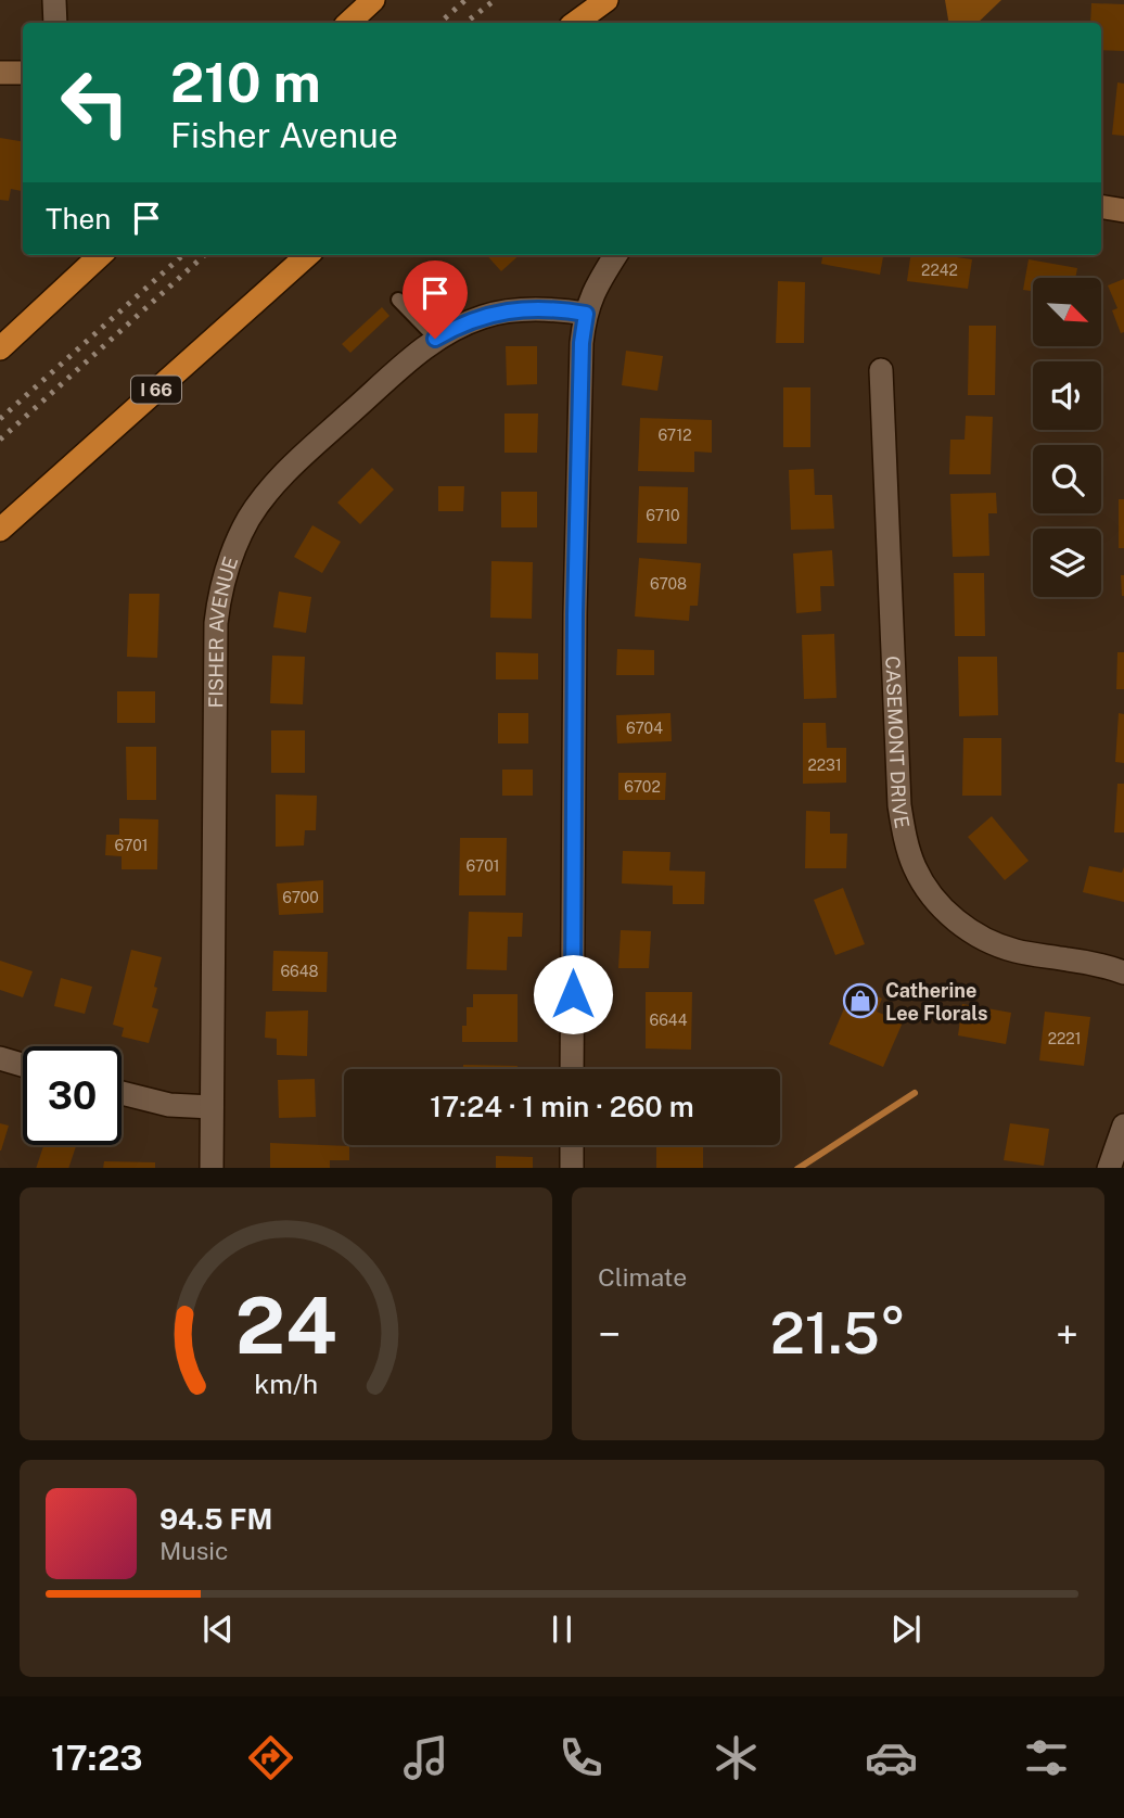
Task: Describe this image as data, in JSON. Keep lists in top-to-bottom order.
{
  "streets": {
    "highway": ["I 66"],
    "street": ["FISHER AVENUE", "CASEMONT DRIVE"]
  },
  "places": {
    "shop": ["Catherine Lee Florals"]
  },
  "house_numbers": [
    "2242",
    "6712",
    "6710",
    "6708",
    "6704",
    "2231",
    "6702",
    "6701",
    "6701",
    "6700",
    "6648",
    "6644",
    "2221"
  ],
  "north": "bottom right",
  "page": {
    "turn": ["210 m", "Fisher Avenue"],
    "then": "Then",
    "limit": "30",
    "trip": "17:24 · 1 min · 260 m",
    "tile": "Climate",
    "heat": ["−", "21.5°", "+"],
    "song": ["94.5 FM", "Music"],
    "tabs": "17:23",
    "gauge": ["24", "km/h"]
  }
}
